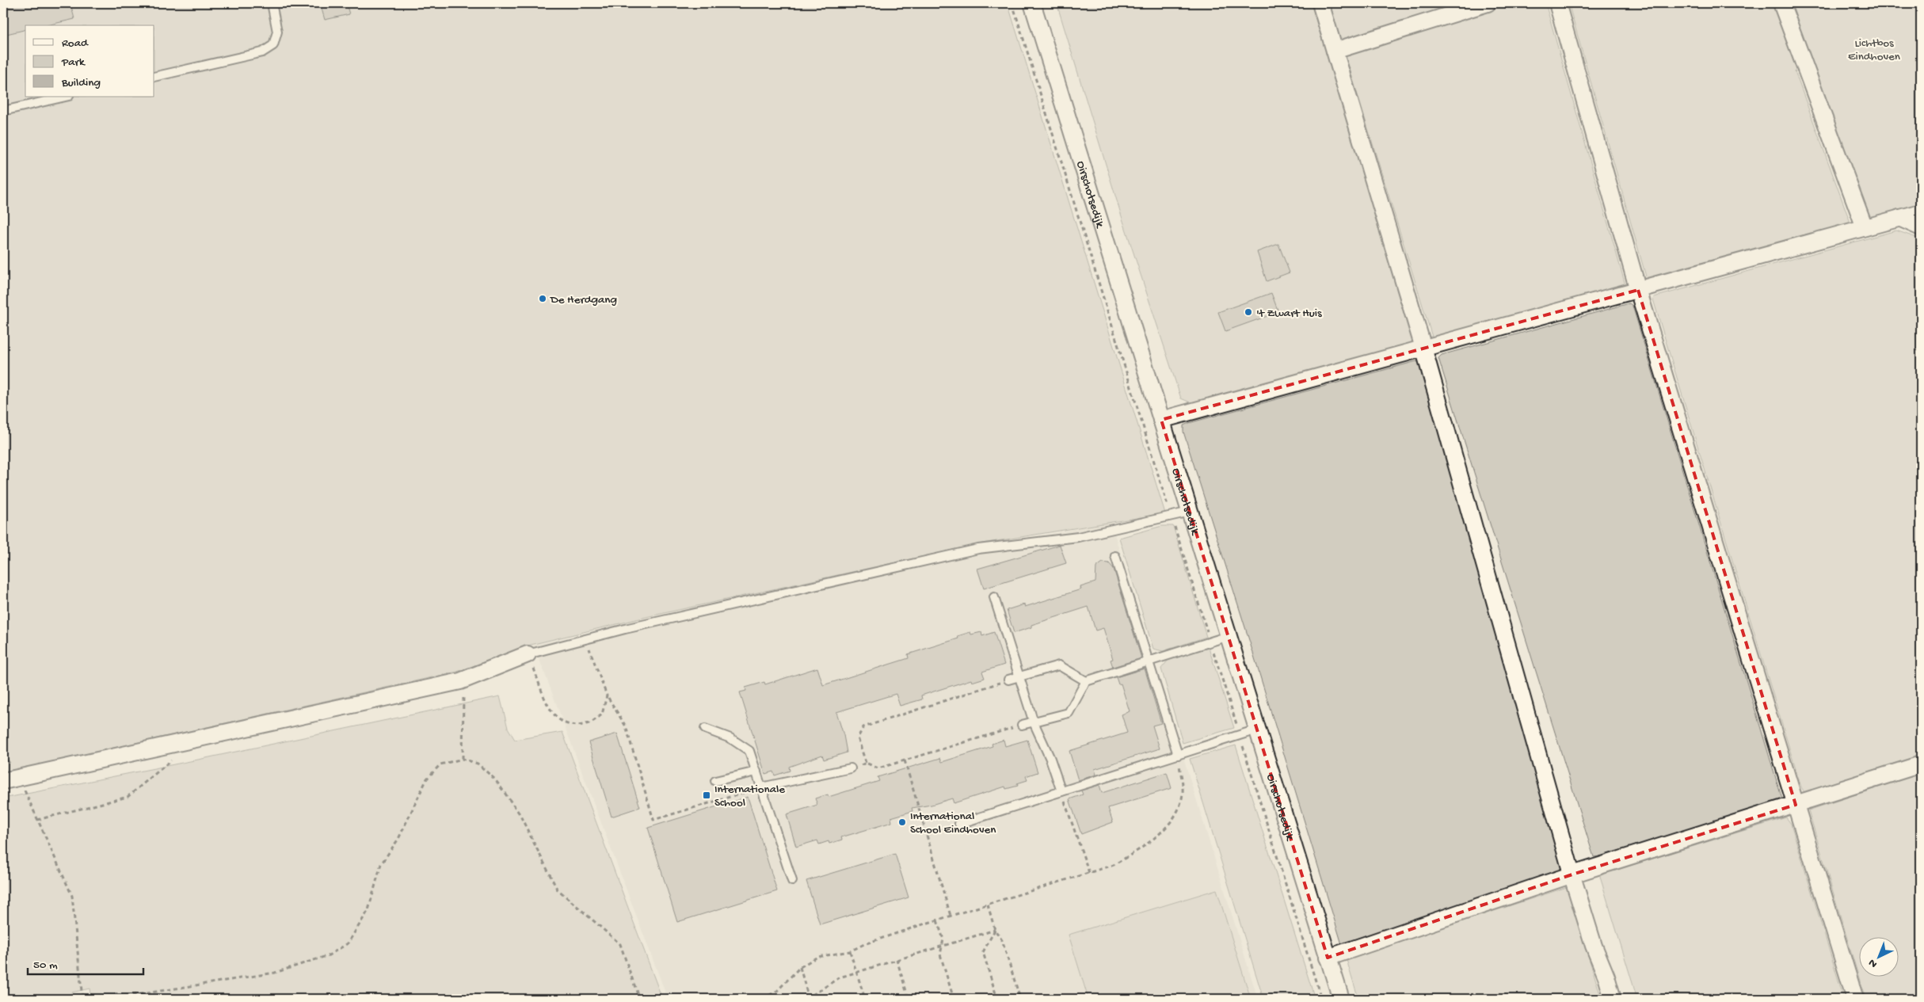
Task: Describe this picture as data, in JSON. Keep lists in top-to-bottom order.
{
  "streets": {
    "street": ["Oirschotsedijk"]
  },
  "parks": ["Lichtbos Eindhoven"],
  "places": {
    "other": ["De Herdgang", "'t Zwart Huis", "International School Eindhoven"],
    "transit": ["Internationale School"]
  },
  "legend": ["Road", "Park", "Building"],
  "scale_bar": "50 m",
  "north": "bottom left"
}
